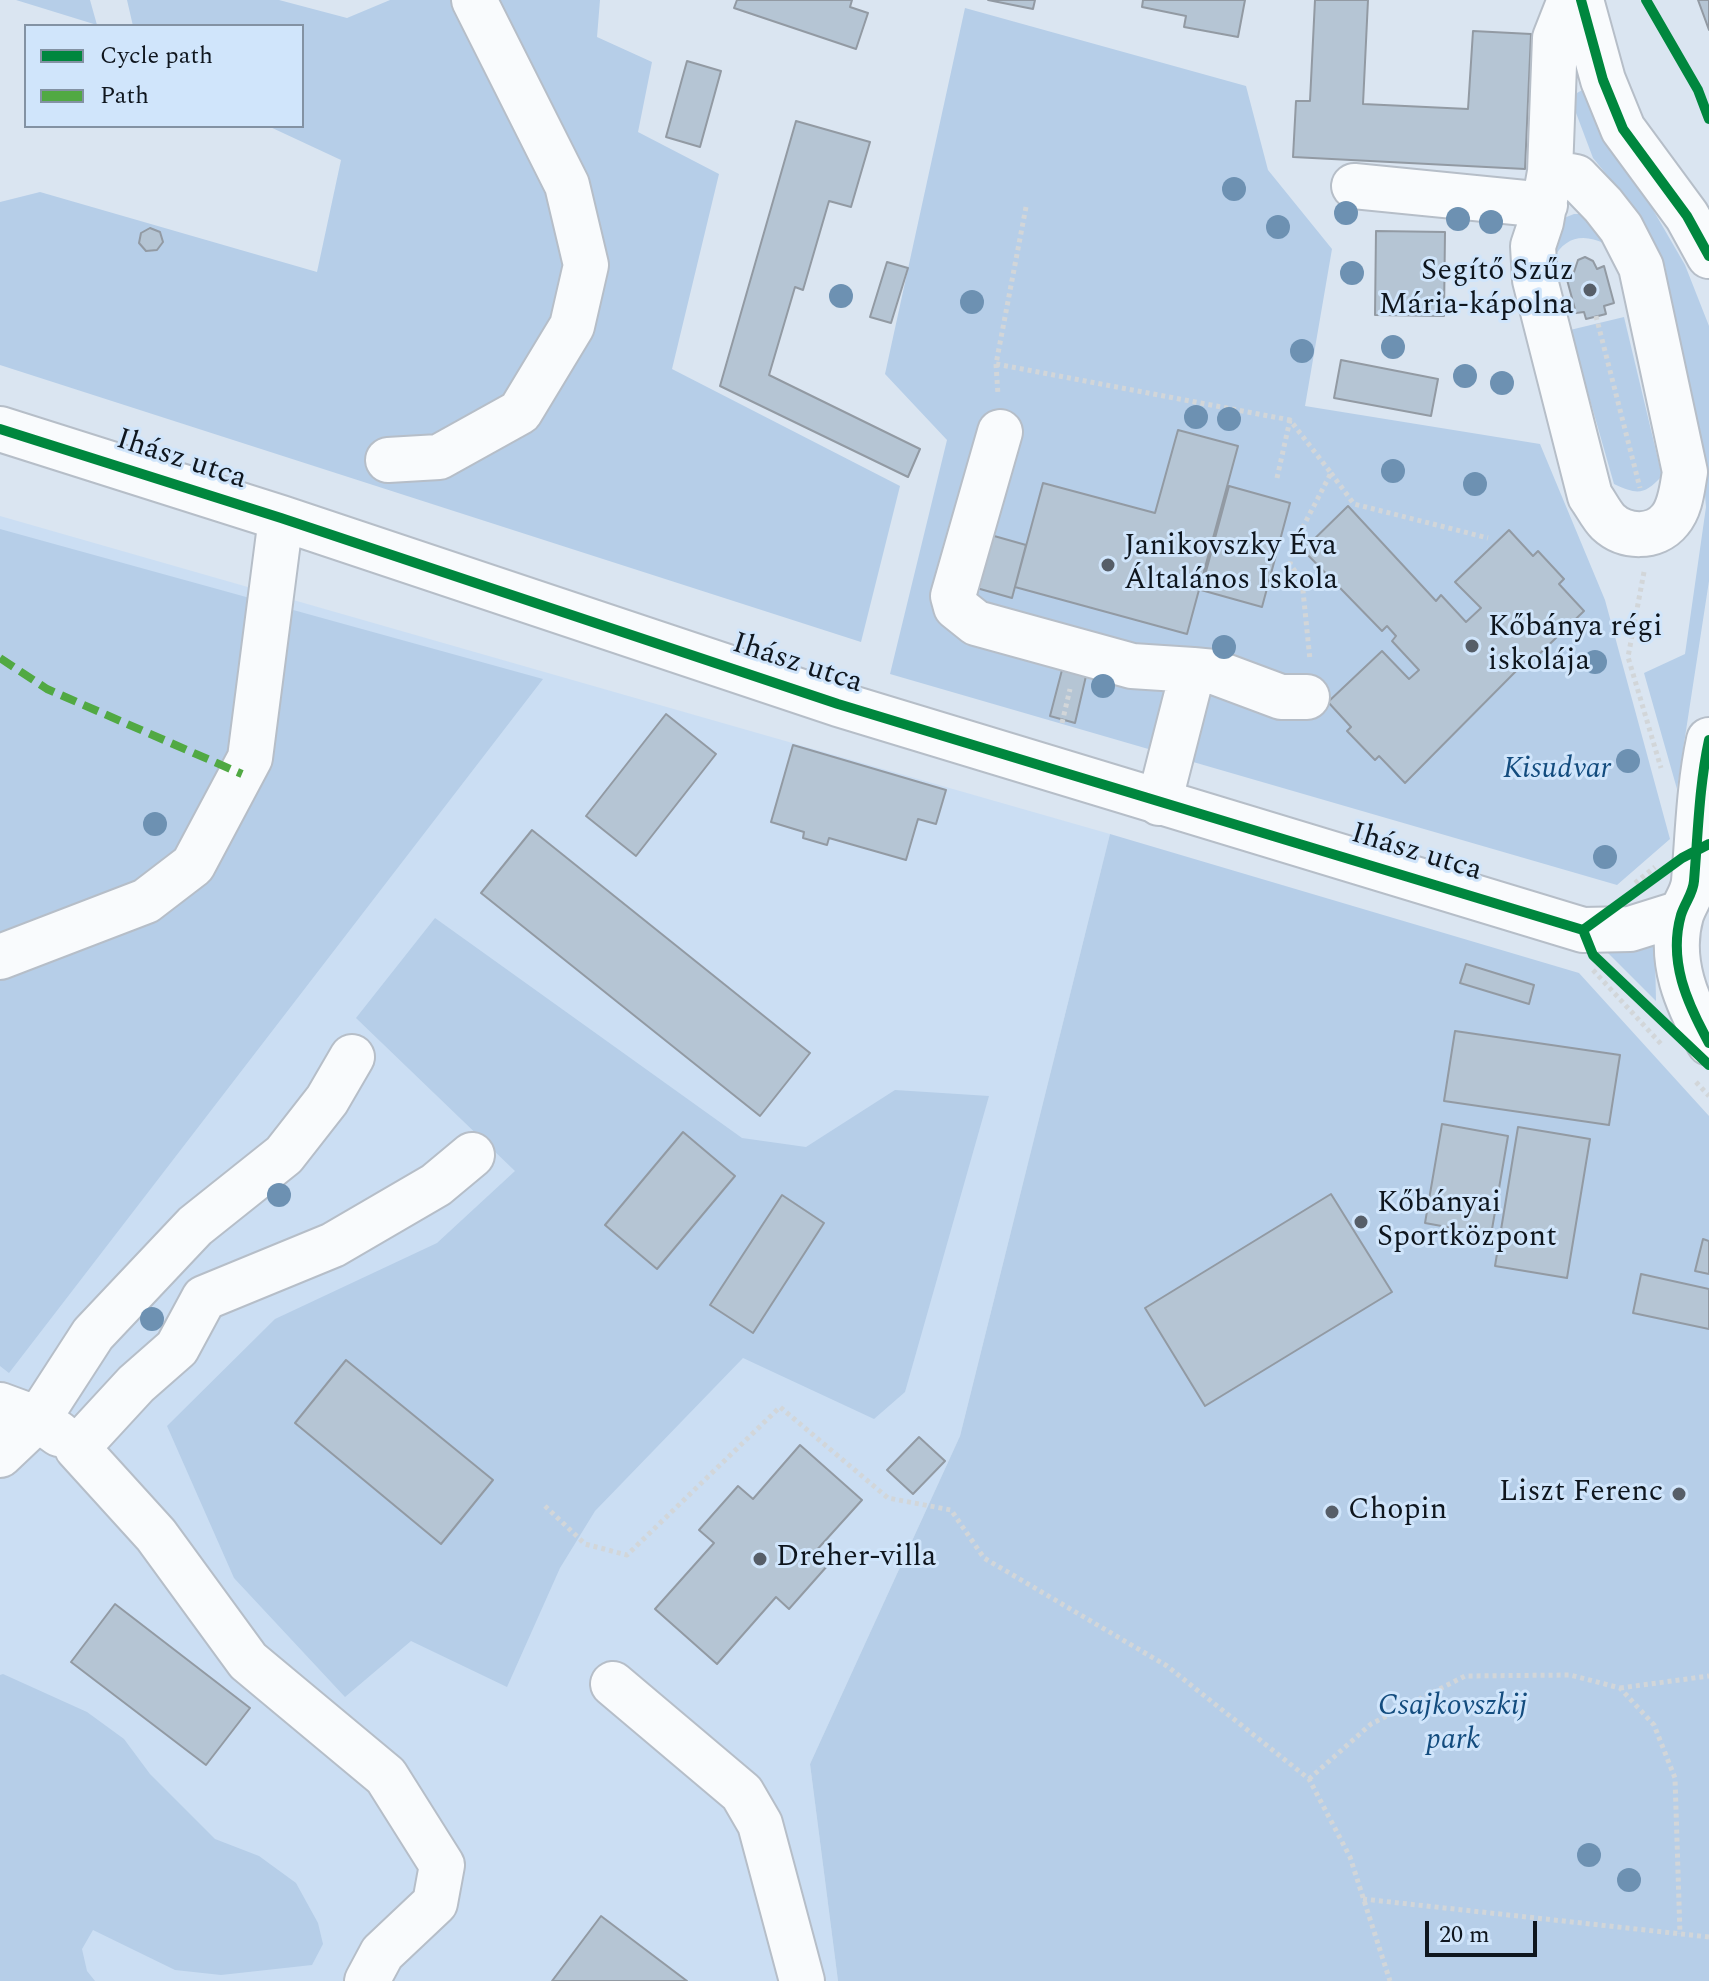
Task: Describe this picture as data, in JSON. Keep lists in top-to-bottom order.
{
  "streets": {
    "street": ["Ihász utca"]
  },
  "parks": ["Kisudvar", "Csajkovszkij park"],
  "places": [
    "Segítő Szűz Mária-kápolna",
    "Janikovszky Éva Általános Iskola",
    "Kőbánya régi iskolája",
    "Kőbányai Sportközpont",
    "Liszt Ferenc",
    "Chopin",
    "Dreher-villa"
  ],
  "legend": ["Cycle path", "Path"],
  "scale_bar": "20 m"
}
